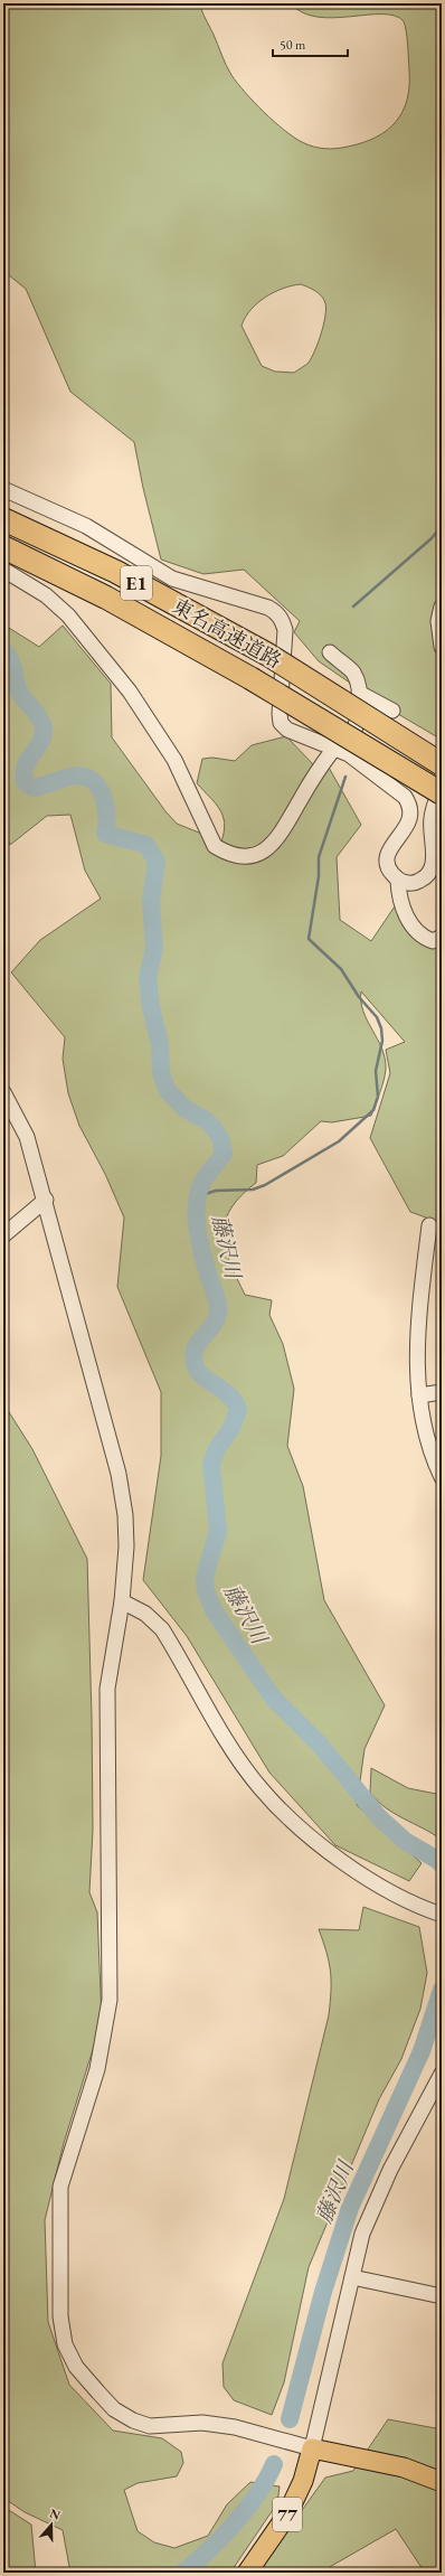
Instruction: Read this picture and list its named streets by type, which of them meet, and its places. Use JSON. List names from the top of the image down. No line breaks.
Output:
{"streets":{"highway":["E1","東名高速道路"],"main road":["77"]},"water":["藤沢川"],"scale_bar":"50 m","north":"top"}
